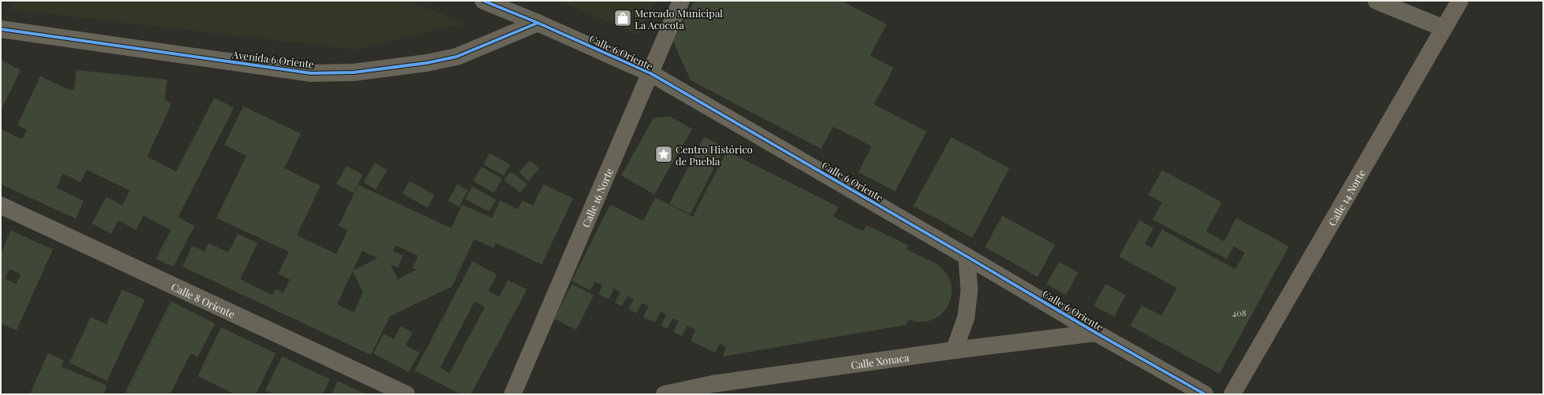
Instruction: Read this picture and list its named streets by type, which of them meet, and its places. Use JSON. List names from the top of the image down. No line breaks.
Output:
{"streets":{"main road":["Calle 14 Norte"],"street":["Calle 6 Oriente","Avenida 6 Oriente","Calle 16 Norte","Calle 8 Oriente","Calle Xonaca"]},"crossings":[["Calle 6 Oriente","Avenida 6 Oriente"],["Calle 6 Oriente","Calle 16 Norte"],["Calle 6 Oriente","Calle Xonaca"]],"places":{"shop":["Mercado Municipal La Acocota"],"place":["Centro Histórico de Puebla"]},"house_numbers":["408"]}
